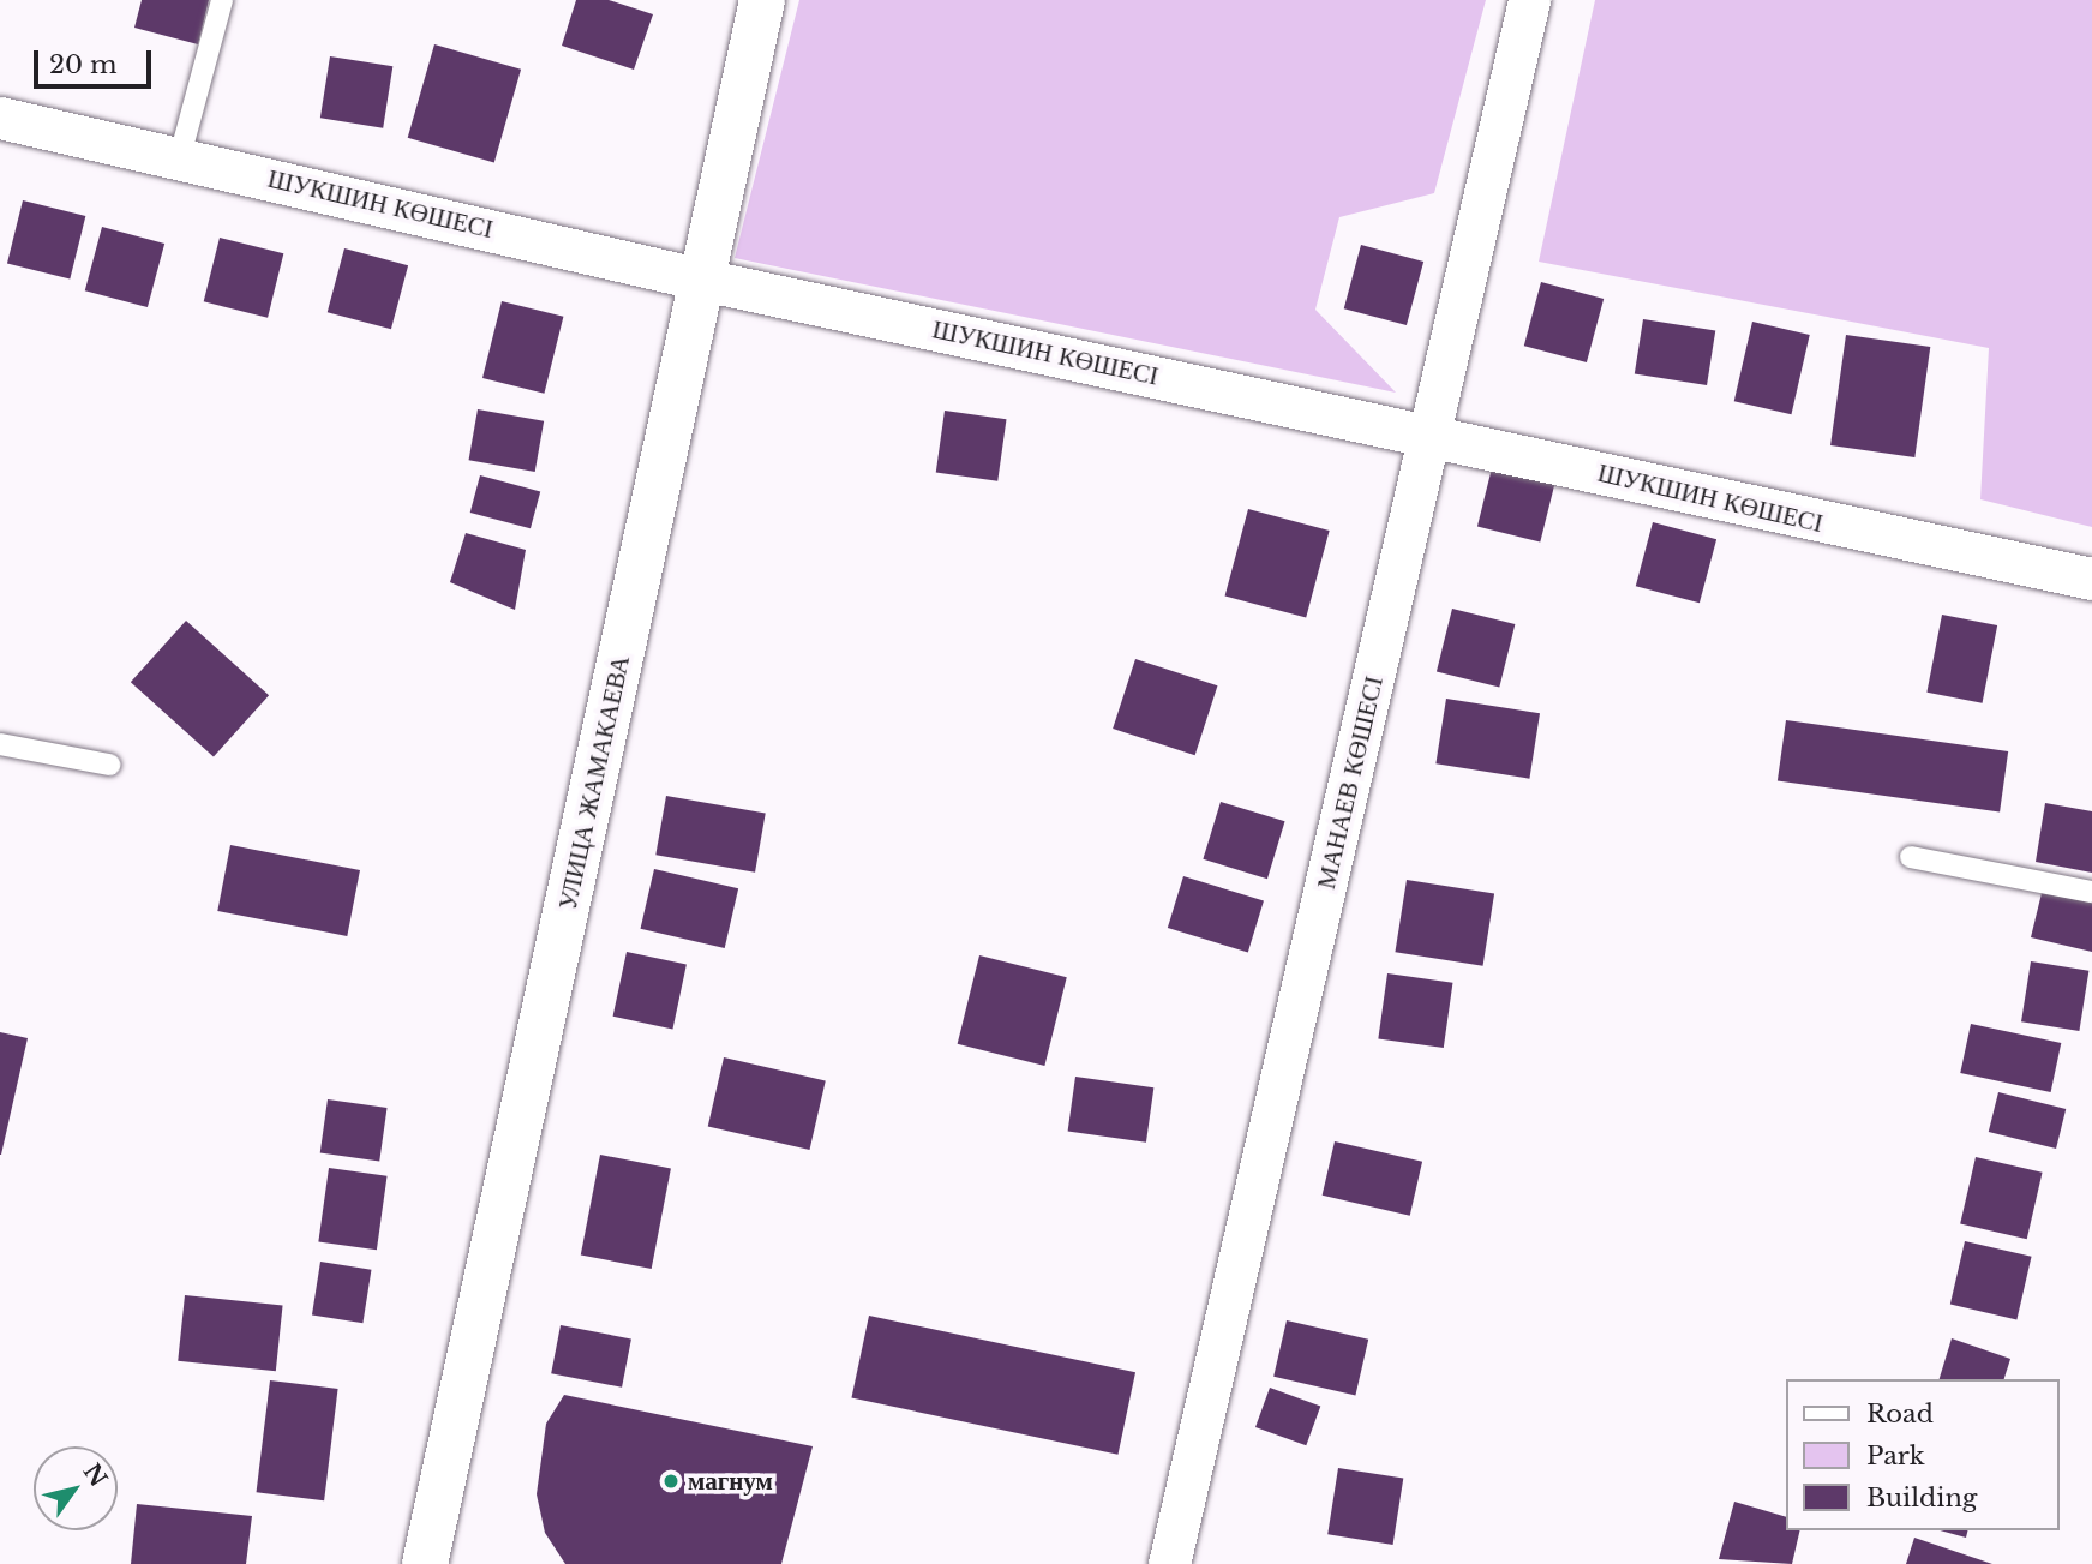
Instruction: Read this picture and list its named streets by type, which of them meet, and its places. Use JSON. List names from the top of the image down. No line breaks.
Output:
{"streets":{"street":["ШУКШИН КӨШЕСІ","УЛИЦА ЖАМАКАЕВА","МАНАЕВ КӨШЕСІ"]},"crossings":[["ШУКШИН КӨШЕСІ","УЛИЦА ЖАМАКАЕВА"],["ШУКШИН КӨШЕСІ","МАНАЕВ КӨШЕСІ"]],"places":["магнум"],"legend":["Road","Park","Building"],"scale_bar":"20 m","north":"top right"}
